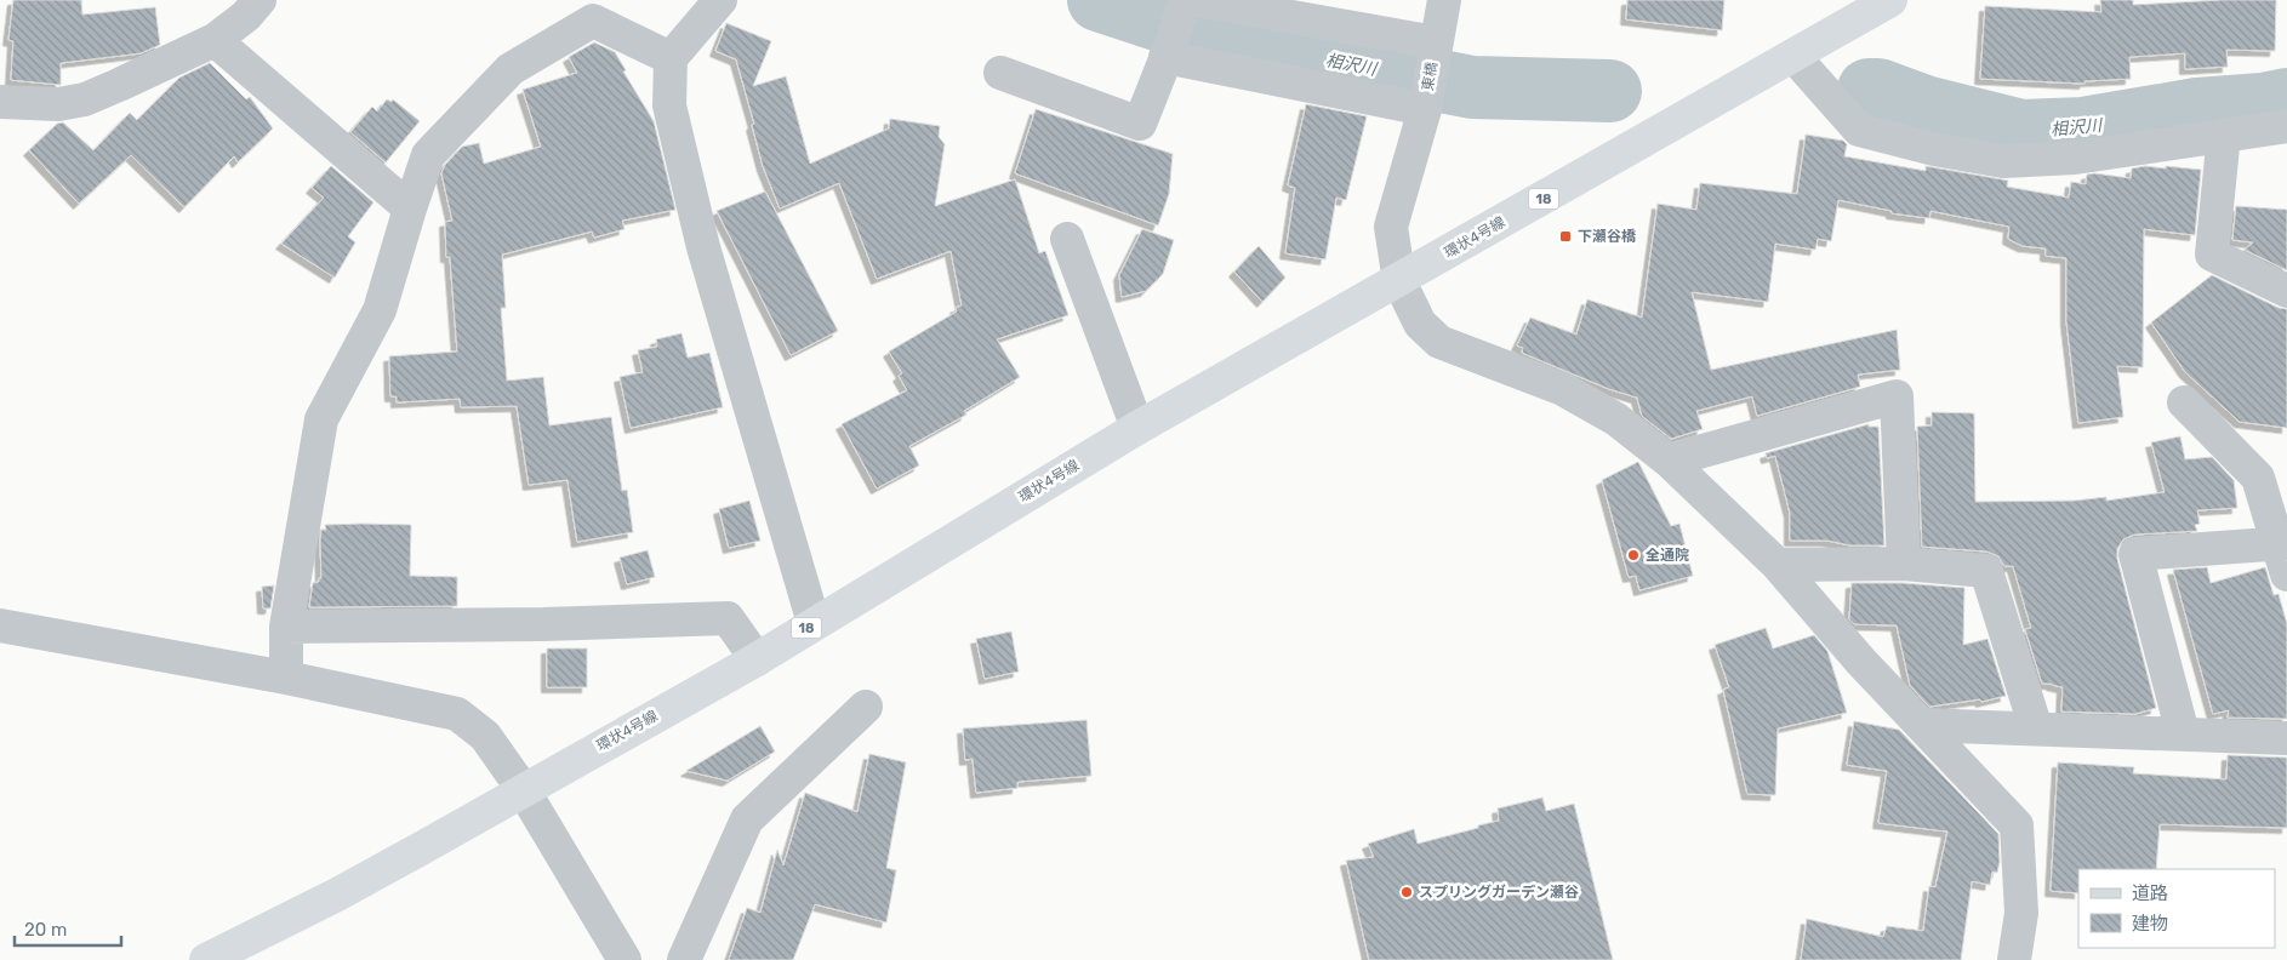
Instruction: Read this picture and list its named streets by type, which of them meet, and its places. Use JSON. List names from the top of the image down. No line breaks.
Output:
{"streets":{"main road":["18","環状4号線"],"street":["東橋"]},"crossings":[["東橋","環状4号線"]],"water":["相沢川"],"places":{"transit":["下瀬谷橋"],"other":["全通院","スプリングガーデン瀬谷"]},"legend":["道路","建物"],"scale_bar":"20 m"}
